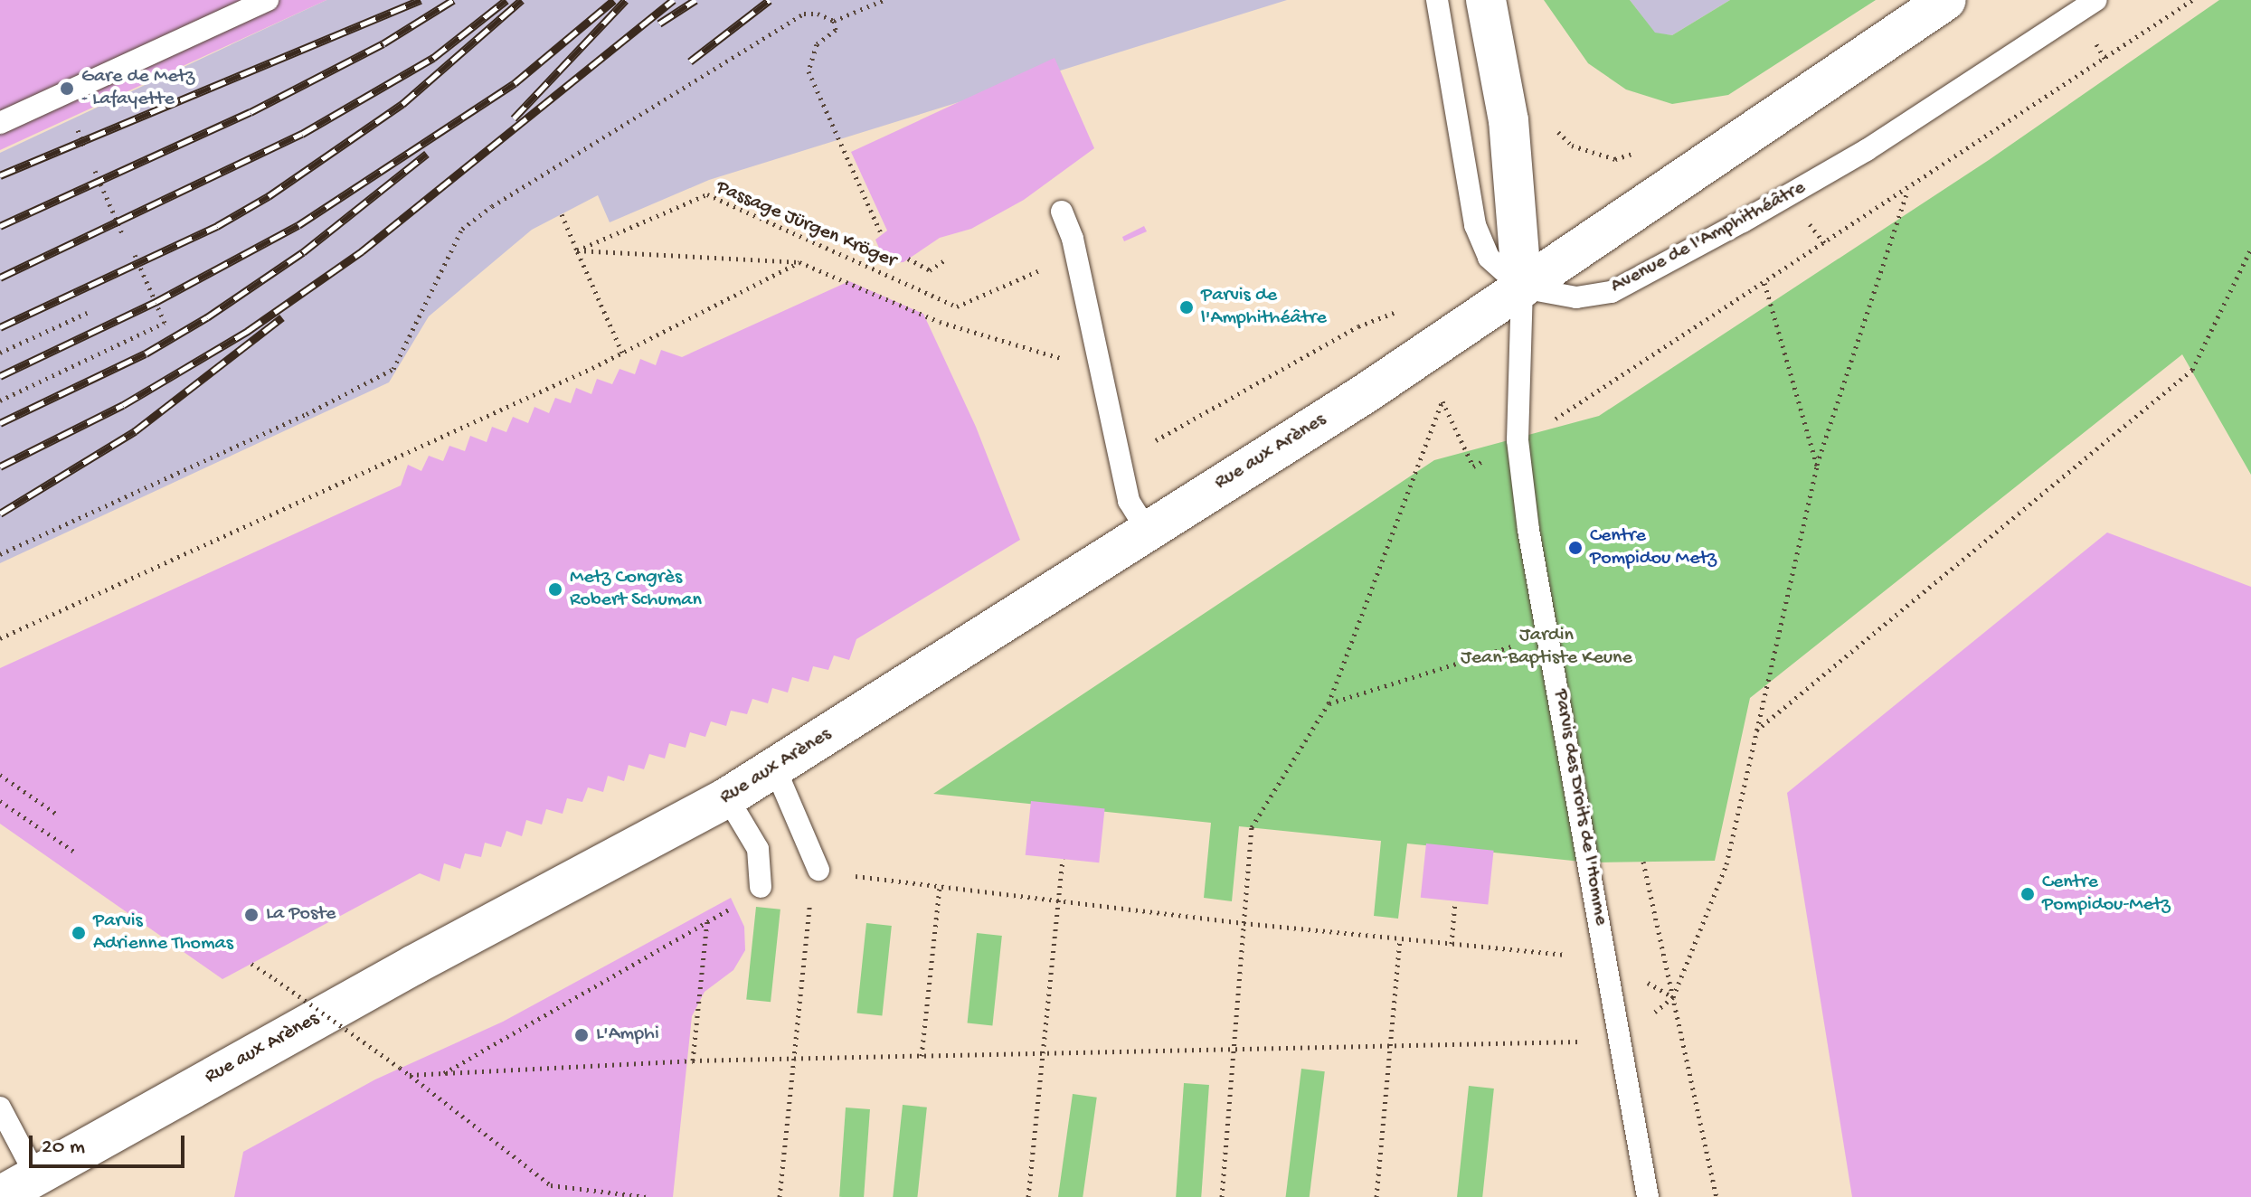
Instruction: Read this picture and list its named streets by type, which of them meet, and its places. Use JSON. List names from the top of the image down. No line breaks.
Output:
{"streets":{"main road":["Rue aux Arènes"],"lane":["Avenue de l'Amphithéâtre","Parvis des Droits de l'Homme"],"path":["Passage Jürgen Kröger"]},"crossings":[["Avenue de l'Amphithéâtre","Rue aux Arènes"],["Avenue de l'Amphithéâtre","Parvis des Droits de l'Homme"],["Rue aux Arènes","Parvis des Droits de l'Homme"]],"parks":["Jardin Jean-Baptiste Keune"],"places":["Gare de Metz - Lafayette","Parvis de l'Amphithéâtre","Centre Pompidou Metz","Metz Congrès Robert Schuman","Centre Pompidou-Metz","La Poste","Parvis Adrienne Thomas","L'Amphi"],"scale_bar":"20 m"}
